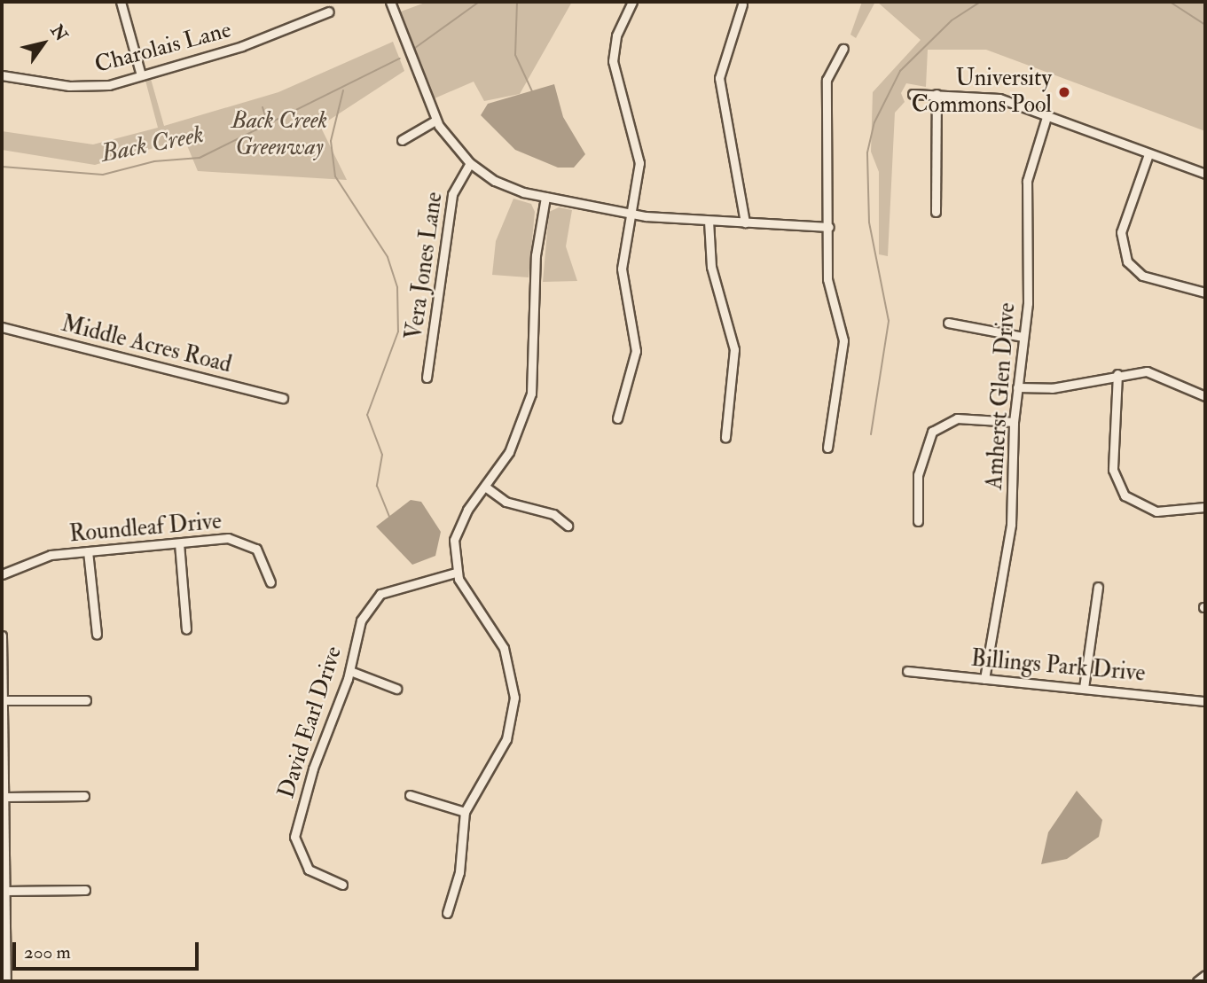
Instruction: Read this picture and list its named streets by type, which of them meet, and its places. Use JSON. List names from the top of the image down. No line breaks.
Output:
{"streets":{"street":["Charolais Lane","Vera Jones Lane","Middle Acres Road","Amherst Glen Drive","Roundleaf Drive","Billings Park Drive","David Earl Drive"]},"crossings":[["Amherst Glen Drive","Billings Park Drive"]],"water":["Back Creek"],"parks":["Back Creek Greenway"],"places":["University Commons Pool"],"scale_bar":"200 m","north":"top right"}
